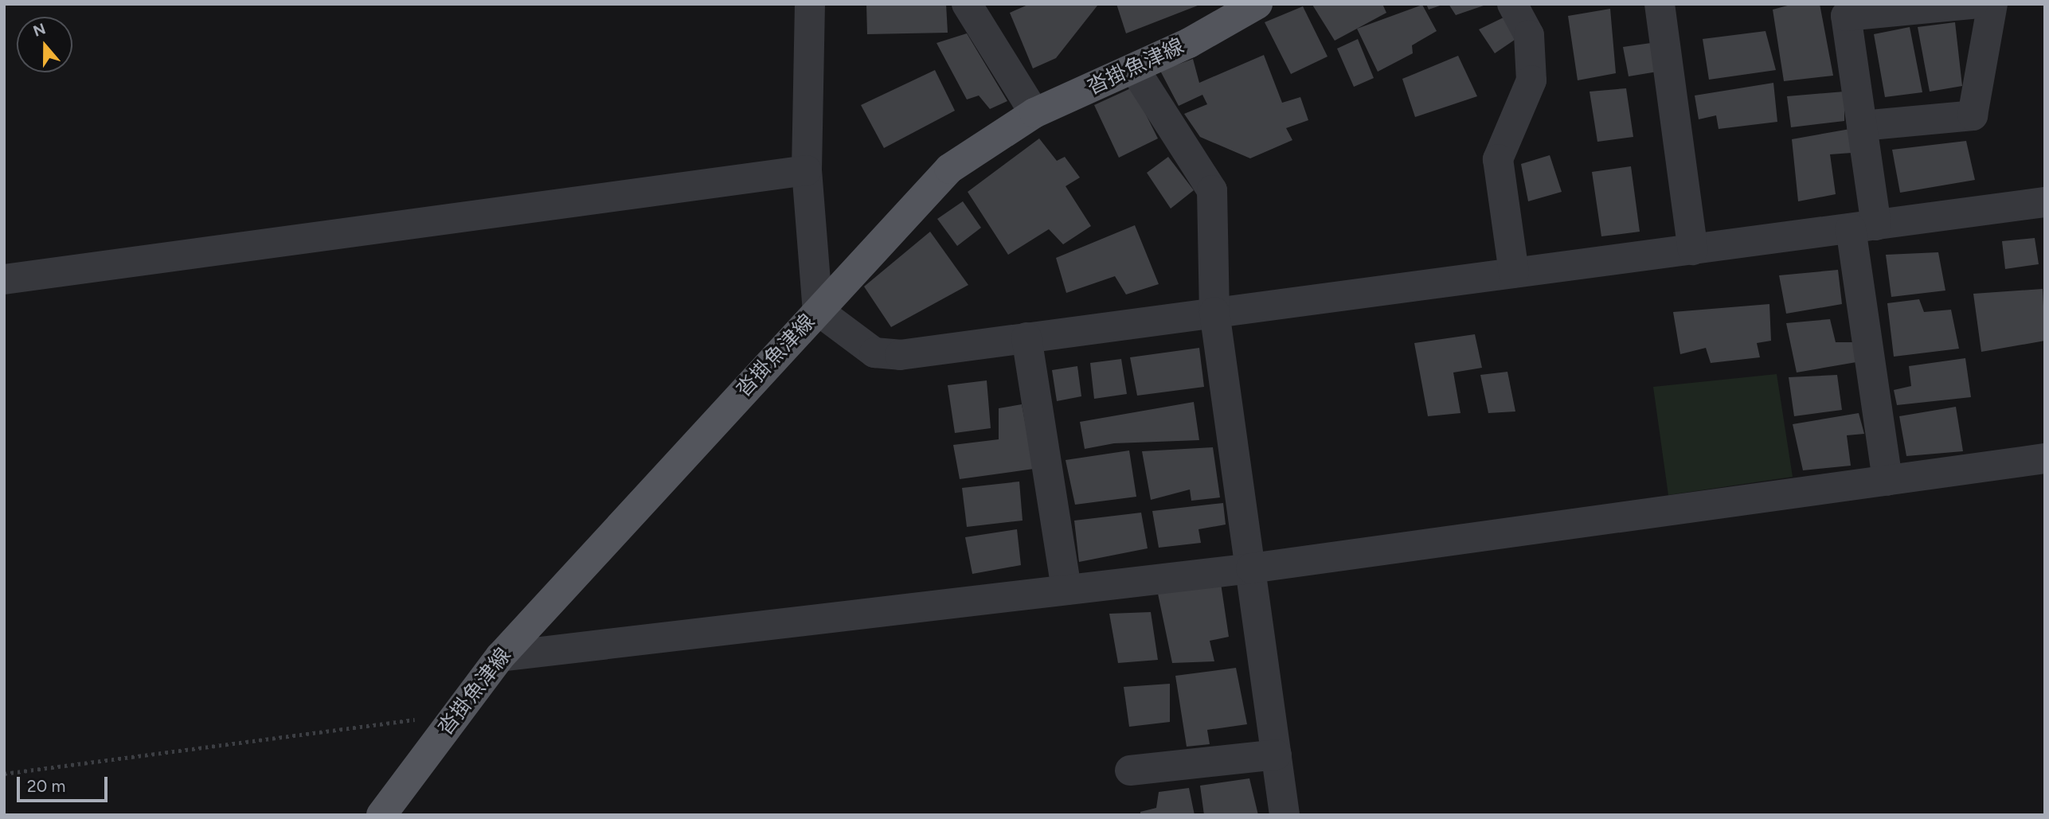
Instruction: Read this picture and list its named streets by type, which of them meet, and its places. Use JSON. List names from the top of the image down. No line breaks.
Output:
{"streets":{"main road":["沓掛魚津線"]},"scale_bar":"20 m","north":"top"}
